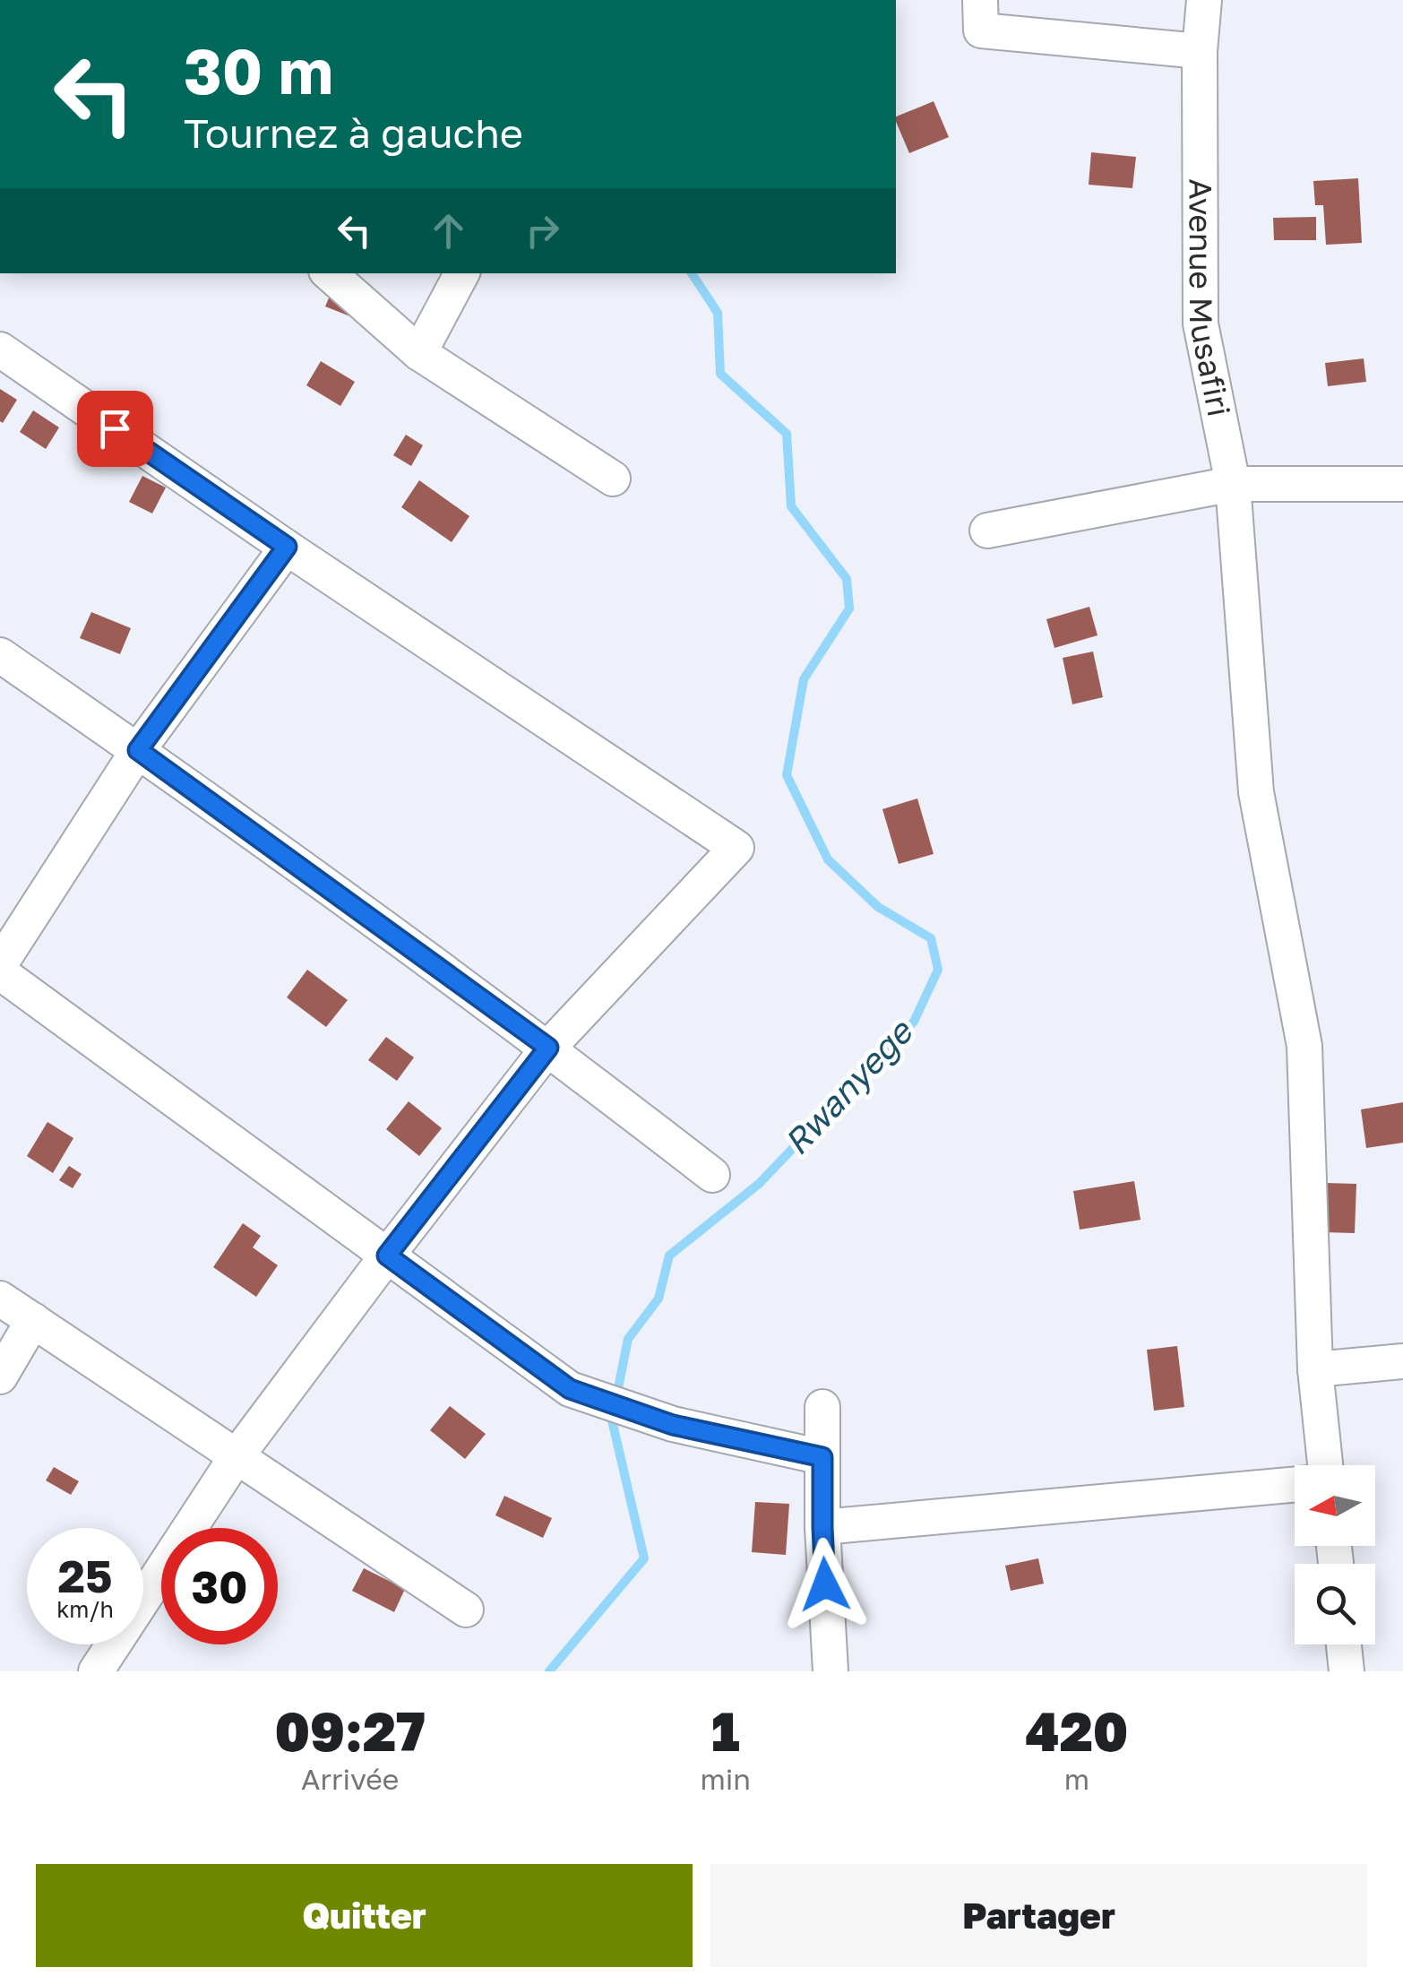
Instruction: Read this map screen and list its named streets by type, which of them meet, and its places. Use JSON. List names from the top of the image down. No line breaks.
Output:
{"streets":{"street":["Avenue Musafiri"]},"water":["Rwanyege"],"north":"left","page":{"turn":["30 m","Tournez à gauche"],"speed":"25 km/h","limit":"30","eta":["09:27","Arrivée","1","min","420","m"],"buttons":["Quitter","Partager"]}}
